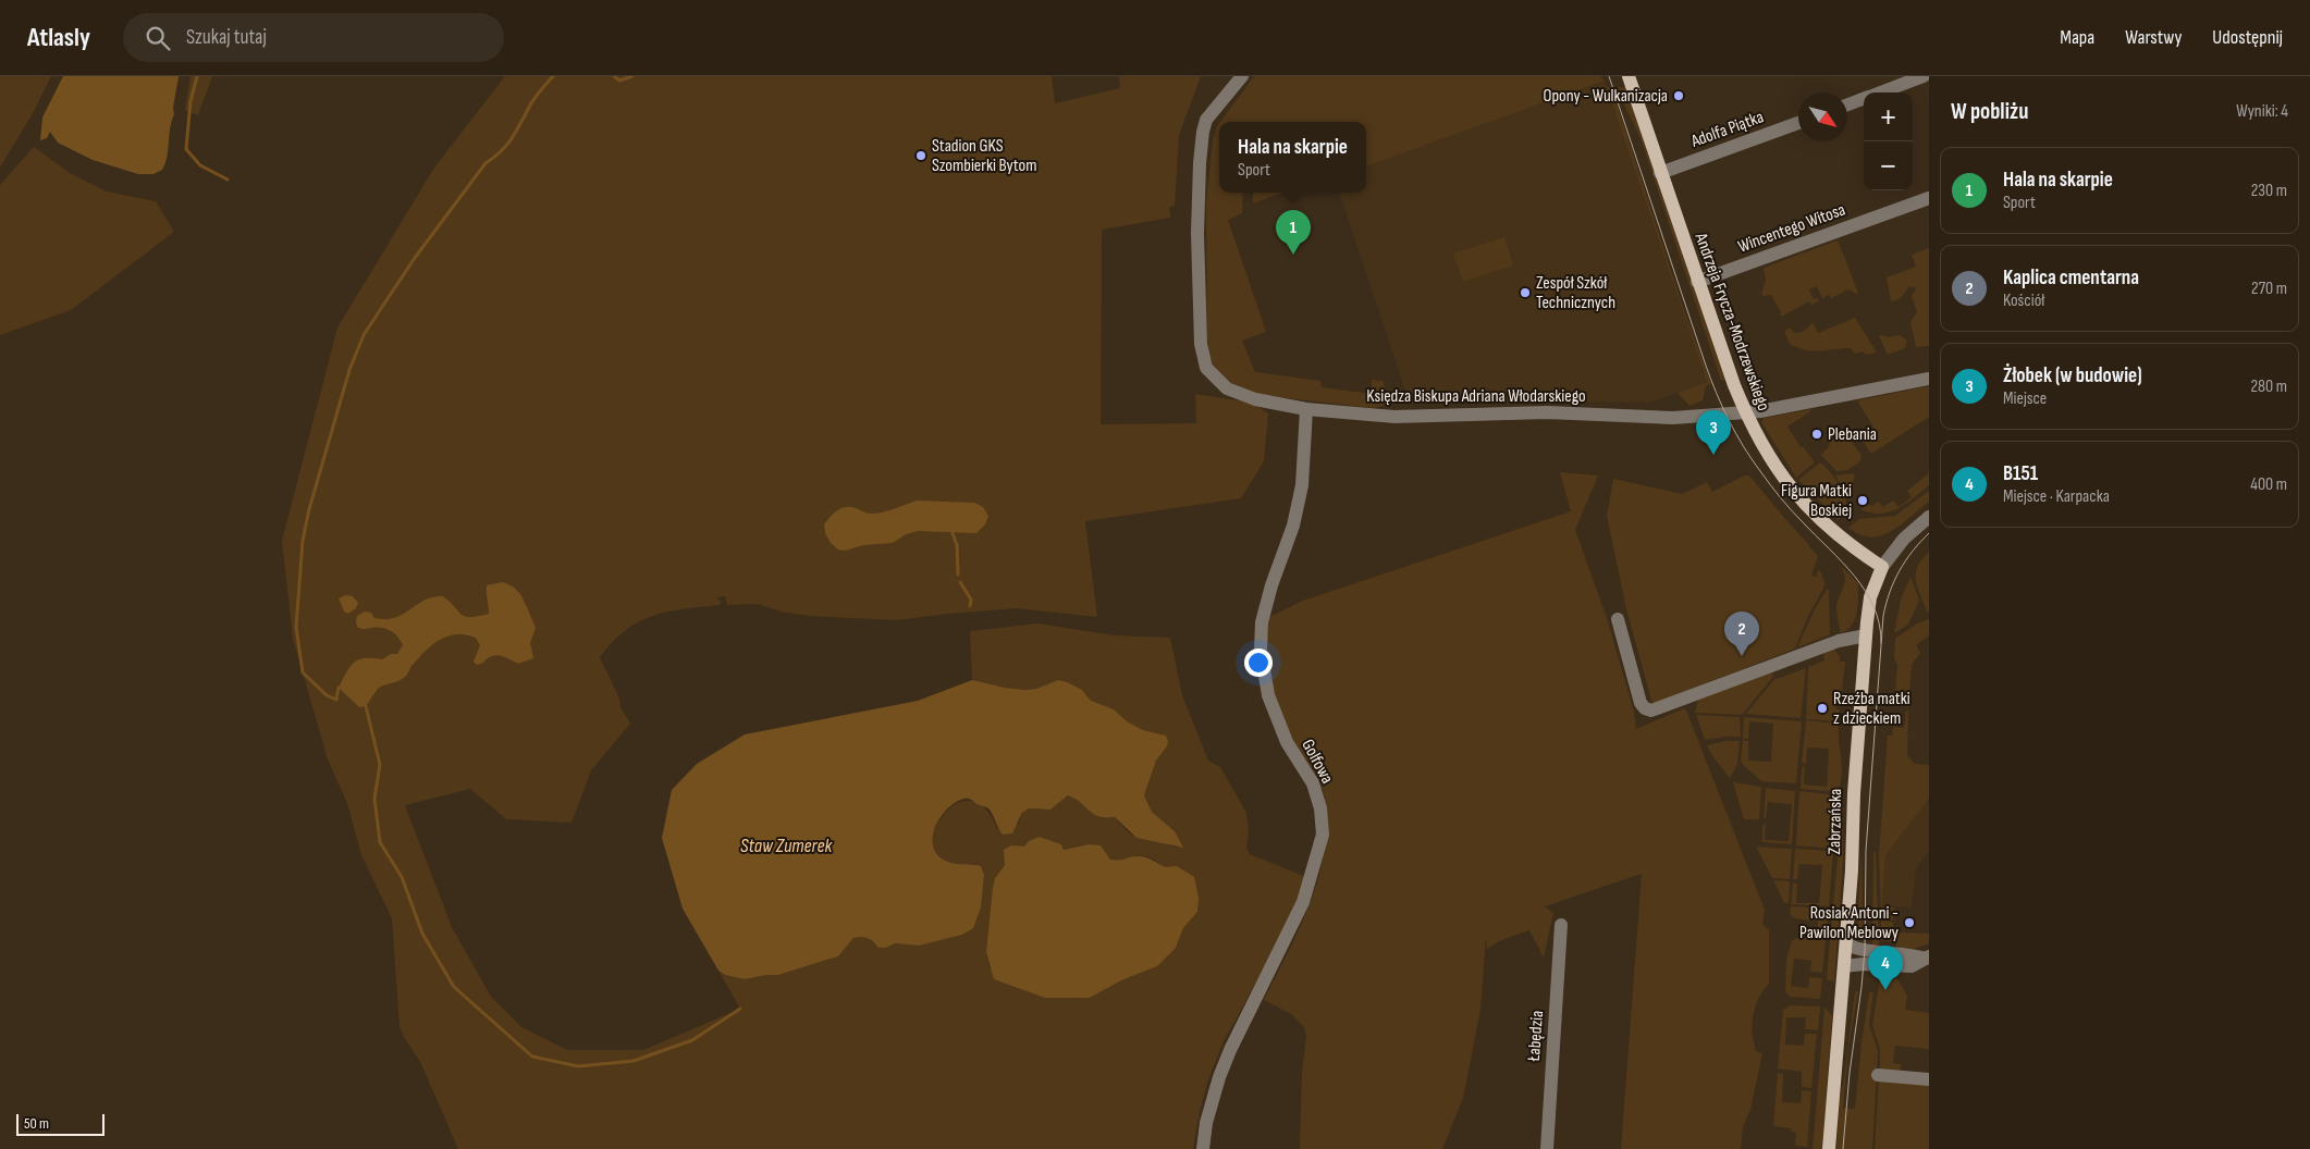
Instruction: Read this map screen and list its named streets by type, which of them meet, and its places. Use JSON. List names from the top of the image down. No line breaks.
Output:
{"streets":{"main road":["Andrzeja Frycza-Modrzewskiego","Zabrzańska"],"street":["Adolfa Piątka","Wincentego Witosa","Księdza Biskupa Adriana Włodarskiego","Golfowa","Łabędzia"]},"crossings":[["Adolfa Piątka","Andrzeja Frycza-Modrzewskiego"],["Wincentego Witosa","Andrzeja Frycza-Modrzewskiego"],["Andrzeja Frycza-Modrzewskiego","Księdza Biskupa Adriana Włodarskiego"],["Andrzeja Frycza-Modrzewskiego","Zabrzańska"],["Księdza Biskupa Adriana Włodarskiego","Golfowa"]],"water":["Staw Zumerek"],"places":["Opony - Wulkanizacja","Stadion GKS Szombierki Bytom","Zespół Szkół Technicznych","Plebania","Figura Matki Boskiej","Rzeźba matki z dzieckiem","Rosiak Antoni - Pawilon Meblowy"],"scale_bar":"50 m","north":"bottom right","page":{"header":"Atlasly","search":"Szukaj tutaj","nav":["Mapa","Warstwy","Udostępnij"],"heading":["W pobliżu","Wyniki: 4"],"map_buttons":["+","−"],"popup":["Hala na skarpie","Sport"],"list":[{"mark":"1","name":"Hala na skarpie","note":"Sport","value":"230 m"},{"mark":"2","name":"Kaplica cmentarna","note":"Kościół","value":"270 m"},{"mark":"3","name":"Żłobek (w budowie)","note":"Miejsce","value":"280 m"},{"mark":"4","name":"B151","note":"Miejsce · Karpacka","value":"400 m"}],"pins":["1","3","2","4"],"scale":"50 m"}}
